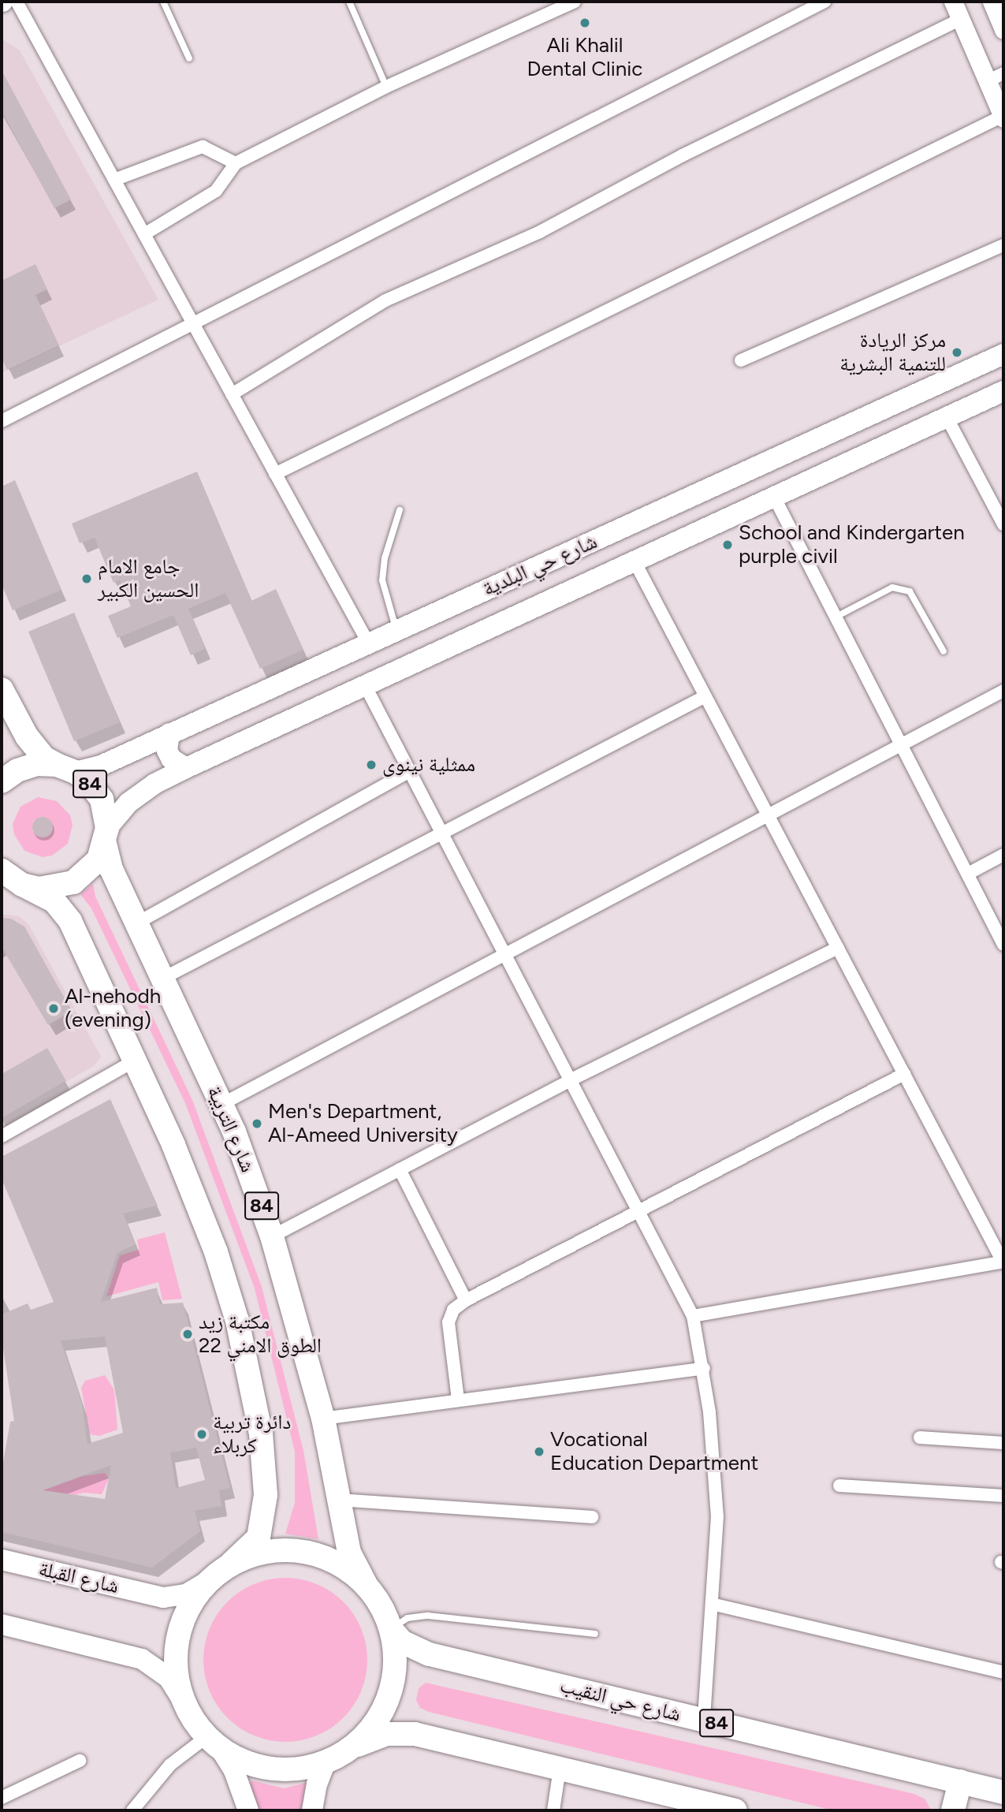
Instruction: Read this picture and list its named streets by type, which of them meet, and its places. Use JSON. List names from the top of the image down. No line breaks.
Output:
{"streets":{"highway":["84","شارع التربية","شارع حي النقيب"],"main road":["شارع حي البلدية","شارع القبلة"]},"crossings":[["شارع حي البلدية","84"],["شارع حي البلدية","شارع التربية"],["84","شارع التربية"],["84","شارع القبلة"],["84","شارع حي النقيب"]],"places":["Ali Khalil Dental Clinic","مركز الريادة للتنمية البشرية","School and Kindergarten purple civil","جامع الامام الحسين الكبير","ممثلية نينوى","Al-nehodh (evening)","Men's Department, Al-Ameed University","مكتبة زيد الطوق الامني 22","دائرة تربية كربلاء","Vocational Education Department"]}
